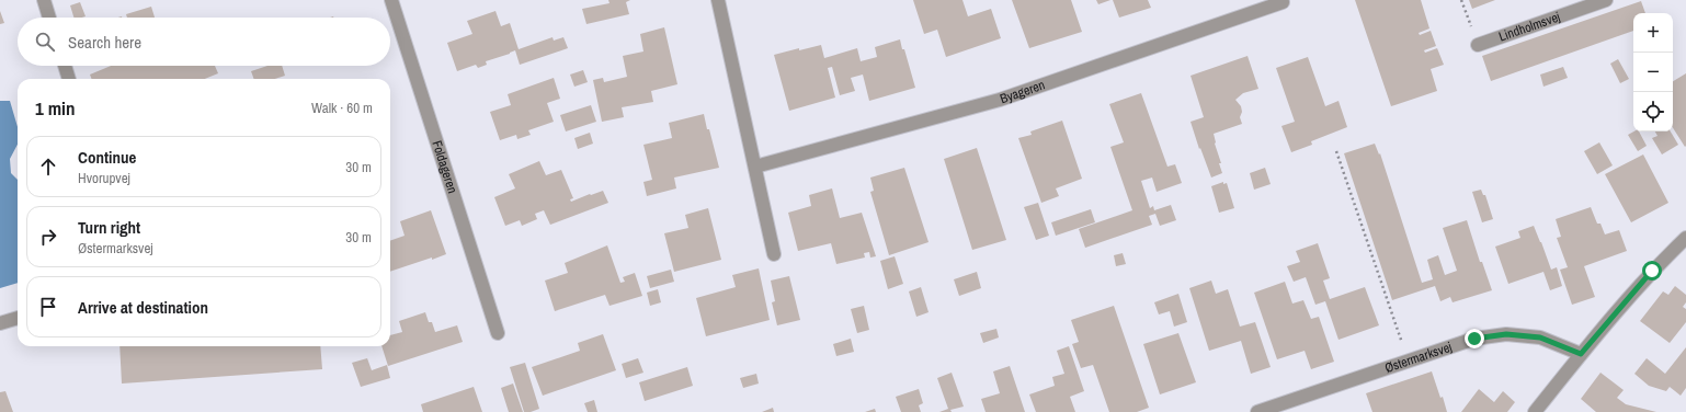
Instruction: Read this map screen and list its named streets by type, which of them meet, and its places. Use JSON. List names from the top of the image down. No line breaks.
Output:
{"streets":{"street":["Lindholmsvej","Byageren","Foldageren","Østermarksvej"]},"page":{"map_buttons":["+","−"],"search":"Search here","heading":["1 min","Walk · 60 m"],"list":[["Continue","Hvorupvej","30 m"],["Turn right","Østermarksvej","30 m"],"Arrive at destination"]}}
